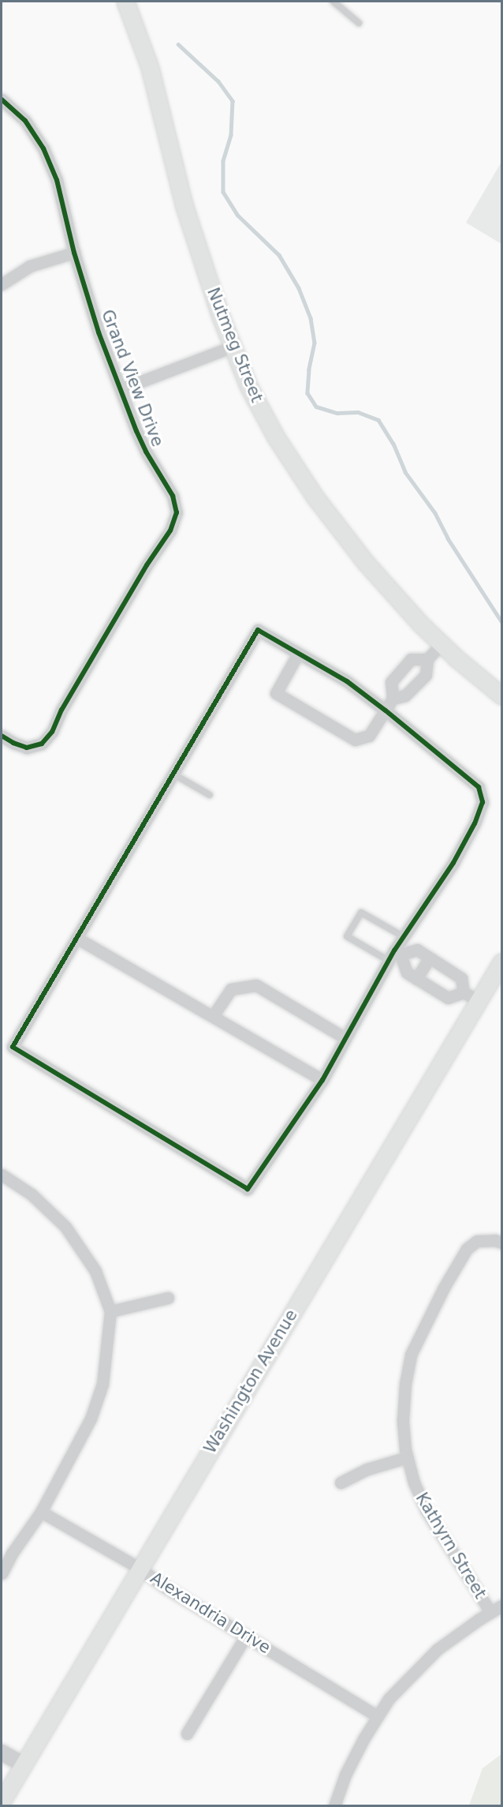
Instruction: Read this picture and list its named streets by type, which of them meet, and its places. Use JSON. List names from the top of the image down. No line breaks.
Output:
{"streets":{"main road":["Nutmeg Street","Washington Avenue"],"street":["Grand View Drive","Kathyrn Street","Alexandria Drive"]},"crossings":[["Washington Avenue","Alexandria Drive"]]}
